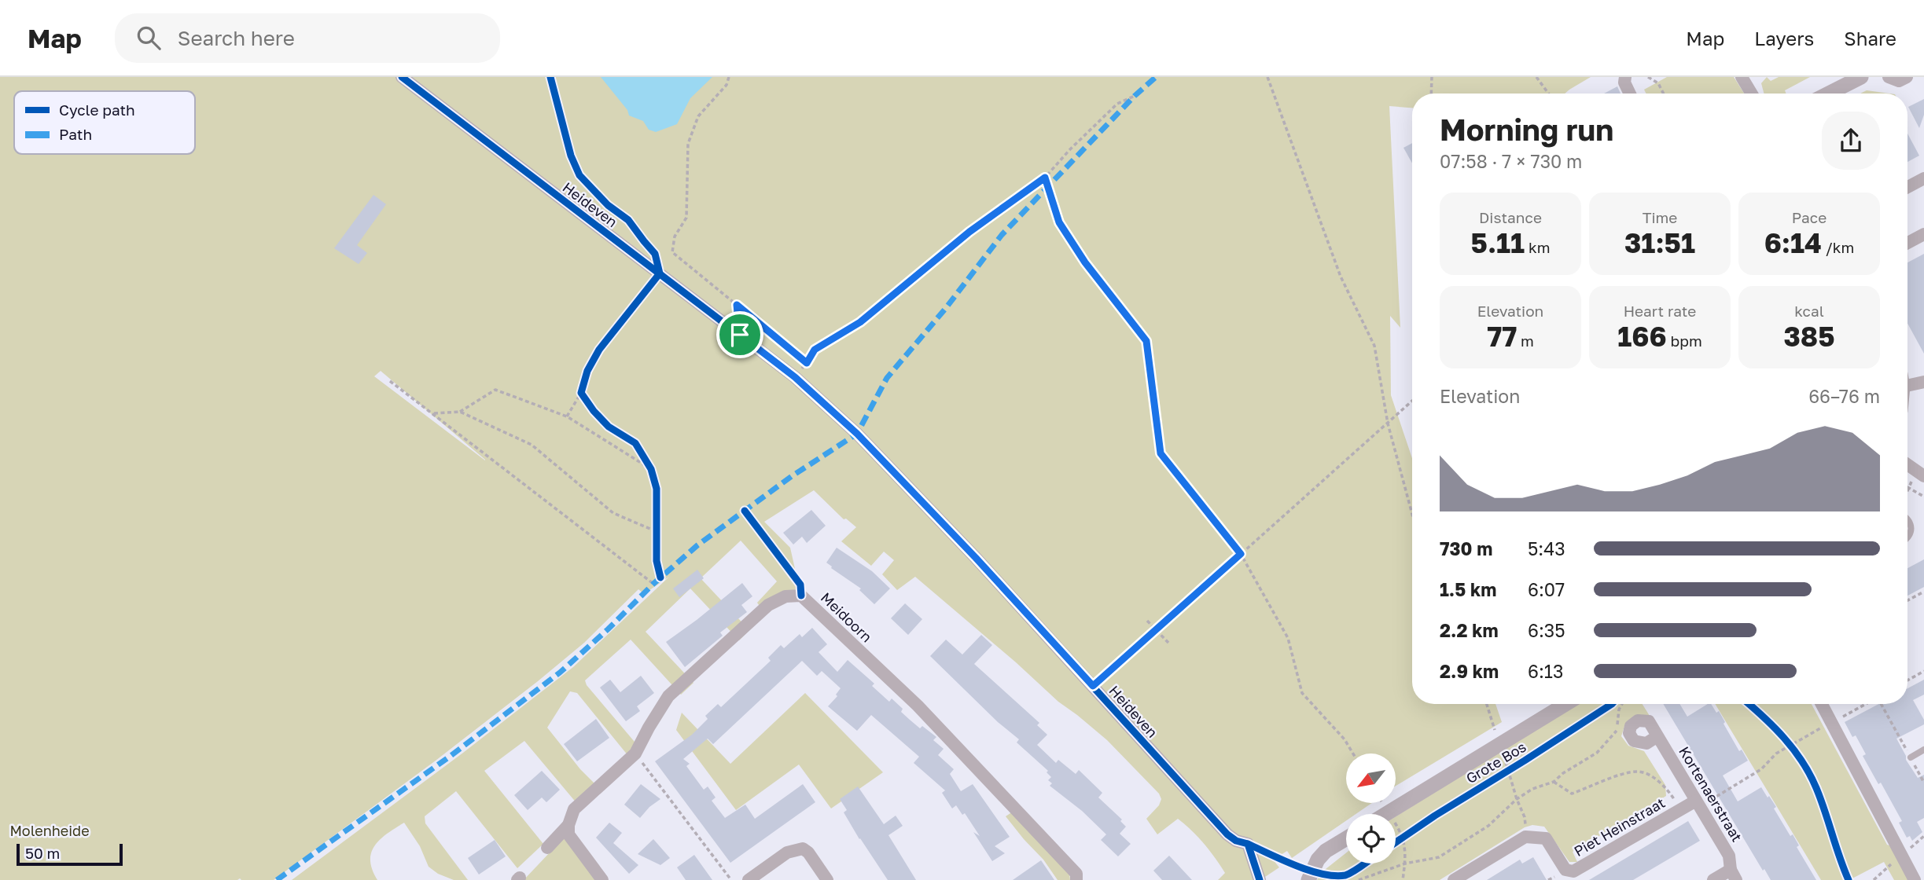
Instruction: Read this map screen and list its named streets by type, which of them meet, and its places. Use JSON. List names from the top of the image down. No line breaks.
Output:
{"streets":{"street":["Heideven","Meidoorn","Grote Bos","Kortenaerstraat","Piet Heinstraat"]},"crossings":[["Kortenaerstraat","Piet Heinstraat"]],"parks":["Molenheide"],"legend":["Cycle path","Path"],"scale_bar":"50 m","north":"bottom left","page":{"header":"Map","search":"Search here","nav":["Map","Layers","Share"],"heading":["Morning run","07:58 · 7 × 730 m"],"stats":[["Distance","5.11 km"],["Time","31:51"],["Pace","6:14 /km"],["Elevation","77 m"],["Heart rate","166 bpm"],["kcal","385"]],"chart":["Elevation","66–76 m"],"list":[{"name":"730 m","note":"5:43"},{"name":"1.5 km","note":"6:07"},{"name":"2.2 km","note":"6:35"},{"name":"2.9 km","note":"6:13"}],"scale":"50 m"}}
